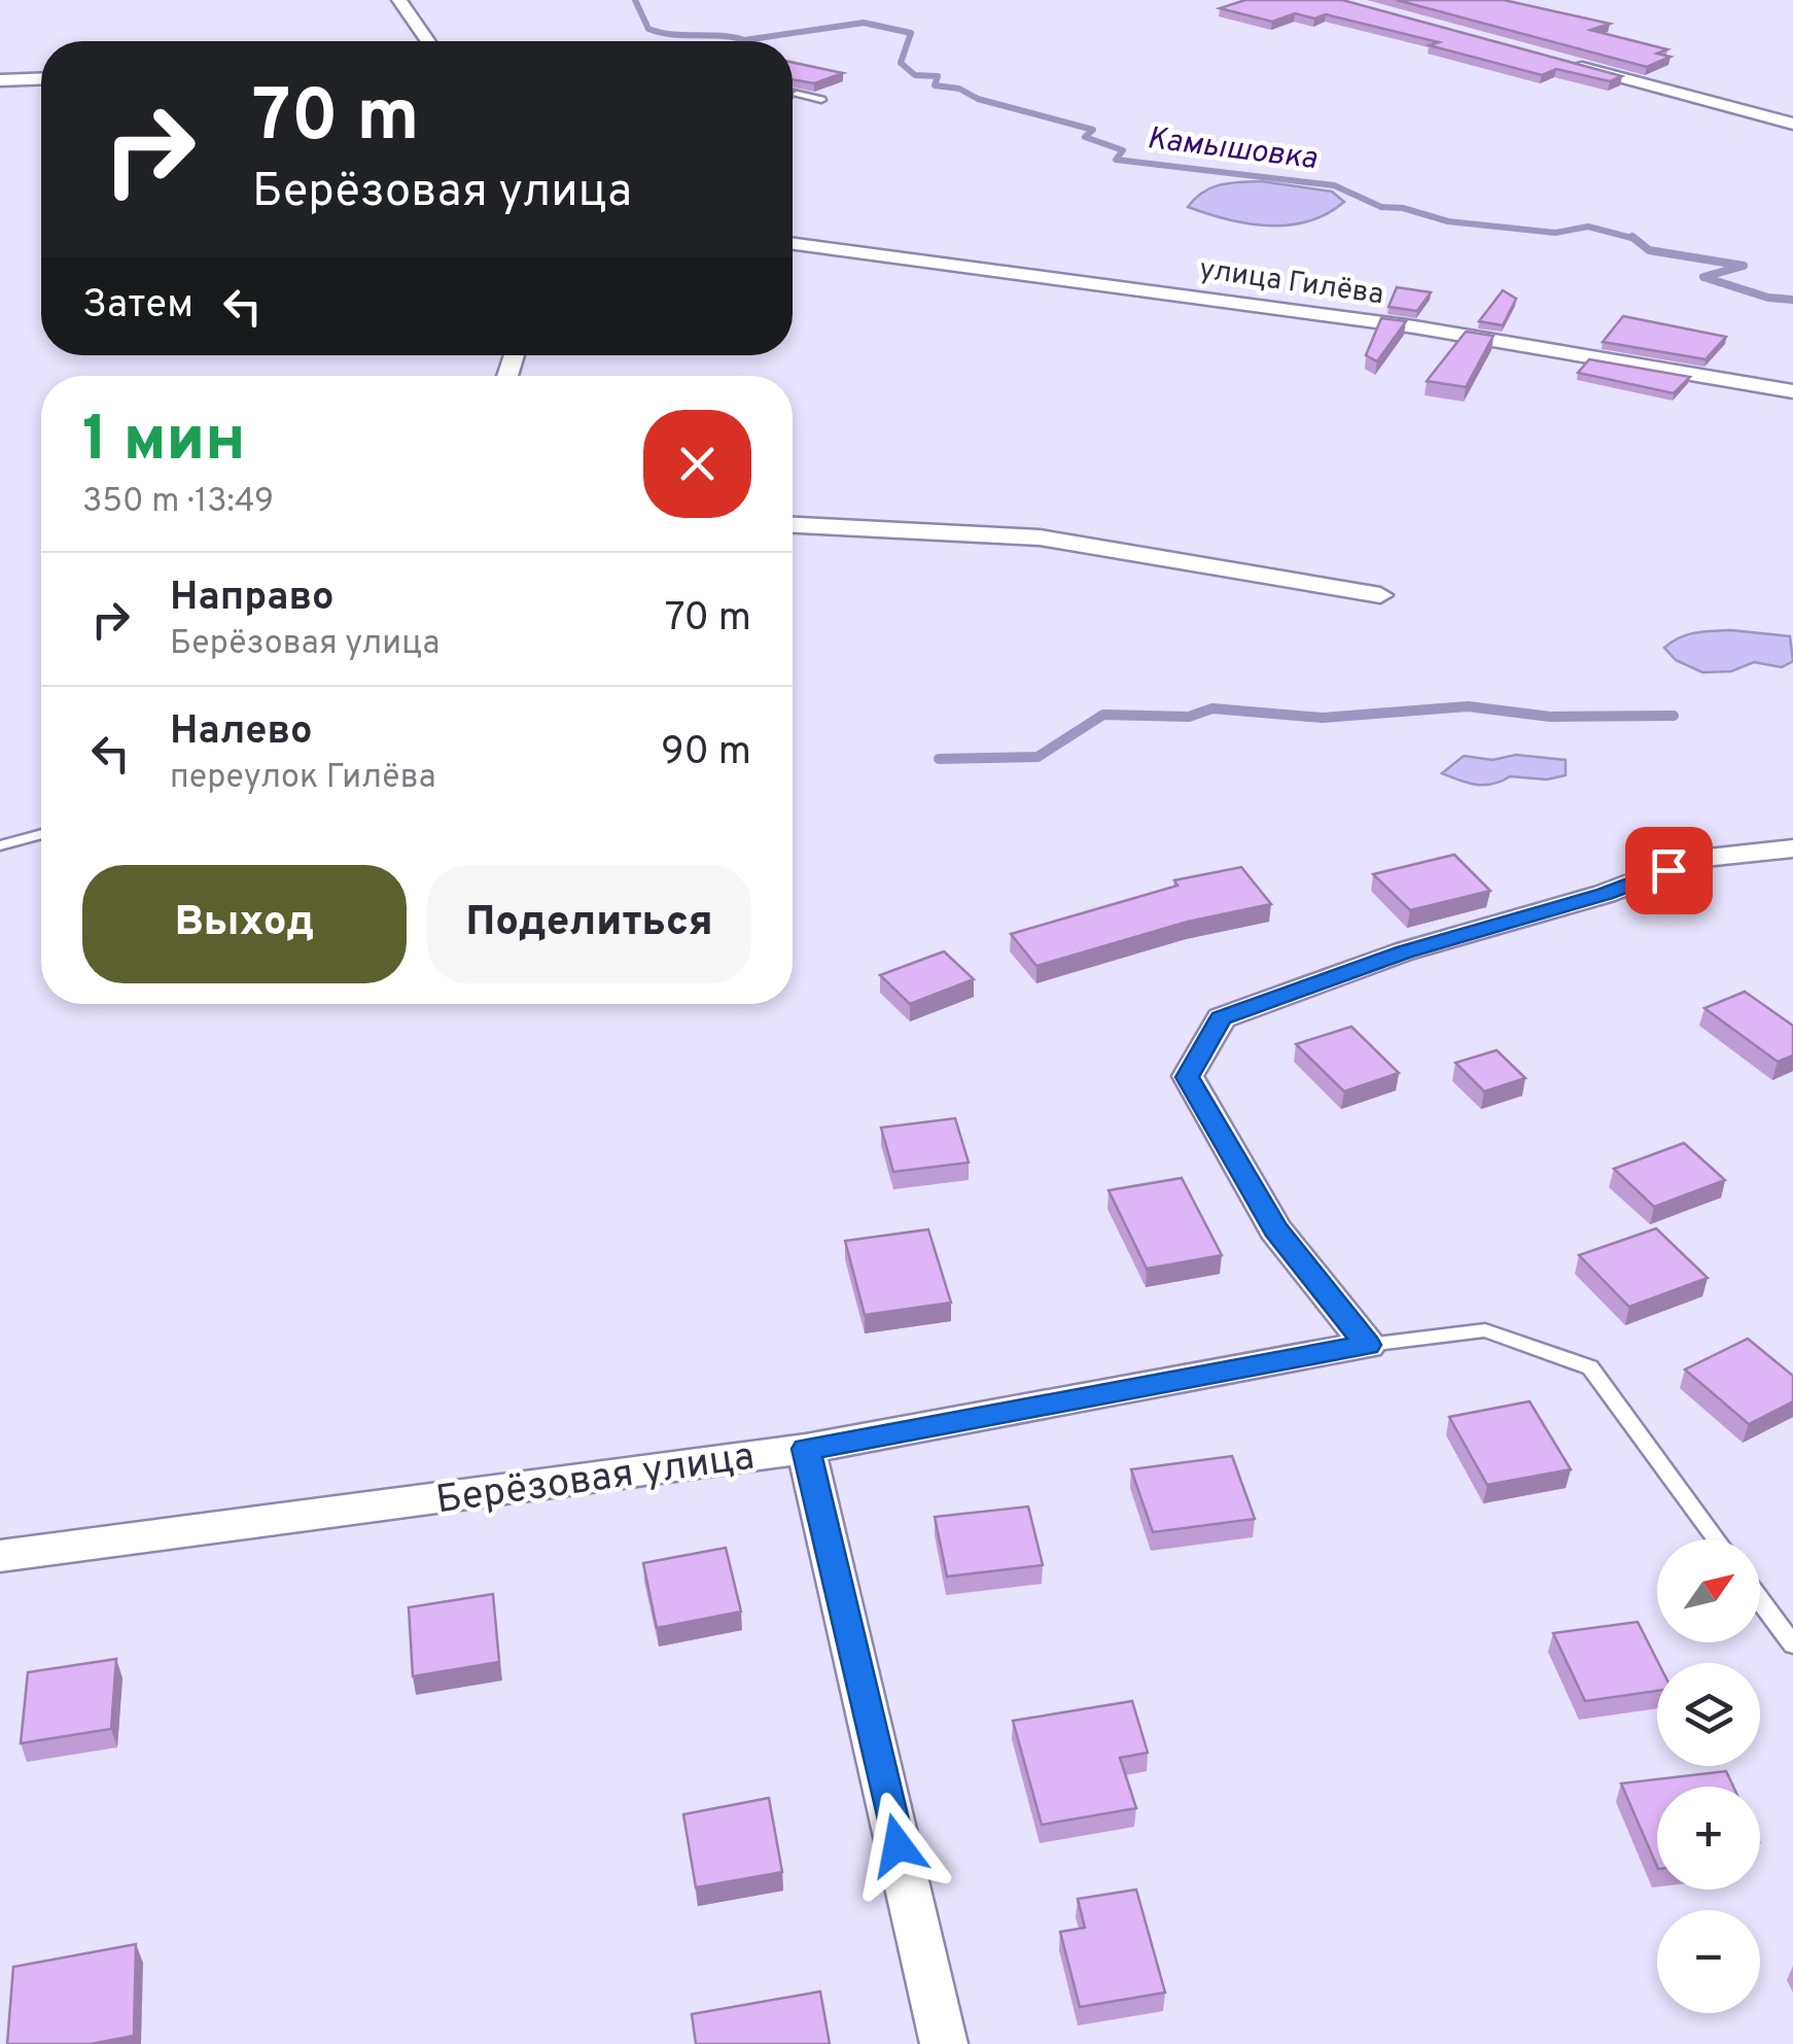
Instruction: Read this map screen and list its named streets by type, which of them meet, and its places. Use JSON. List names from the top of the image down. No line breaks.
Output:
{"streets":{"street":["улица Гилёва","Берёзовая улица"]},"water":["Камышовка"],"north":"top right","page":{"turn":["70 m","Берёзовая улица"],"then":"Затем","heading":["1 мин","350 m · 13:49"],"list":[{"name":"Направо","note":"Берёзовая улица","value":"70 m"},{"name":"Налево","note":"переулок Гилёва","value":"90 m"}],"buttons":["Выход","Поделиться"],"map_buttons":["+","−"]}}
